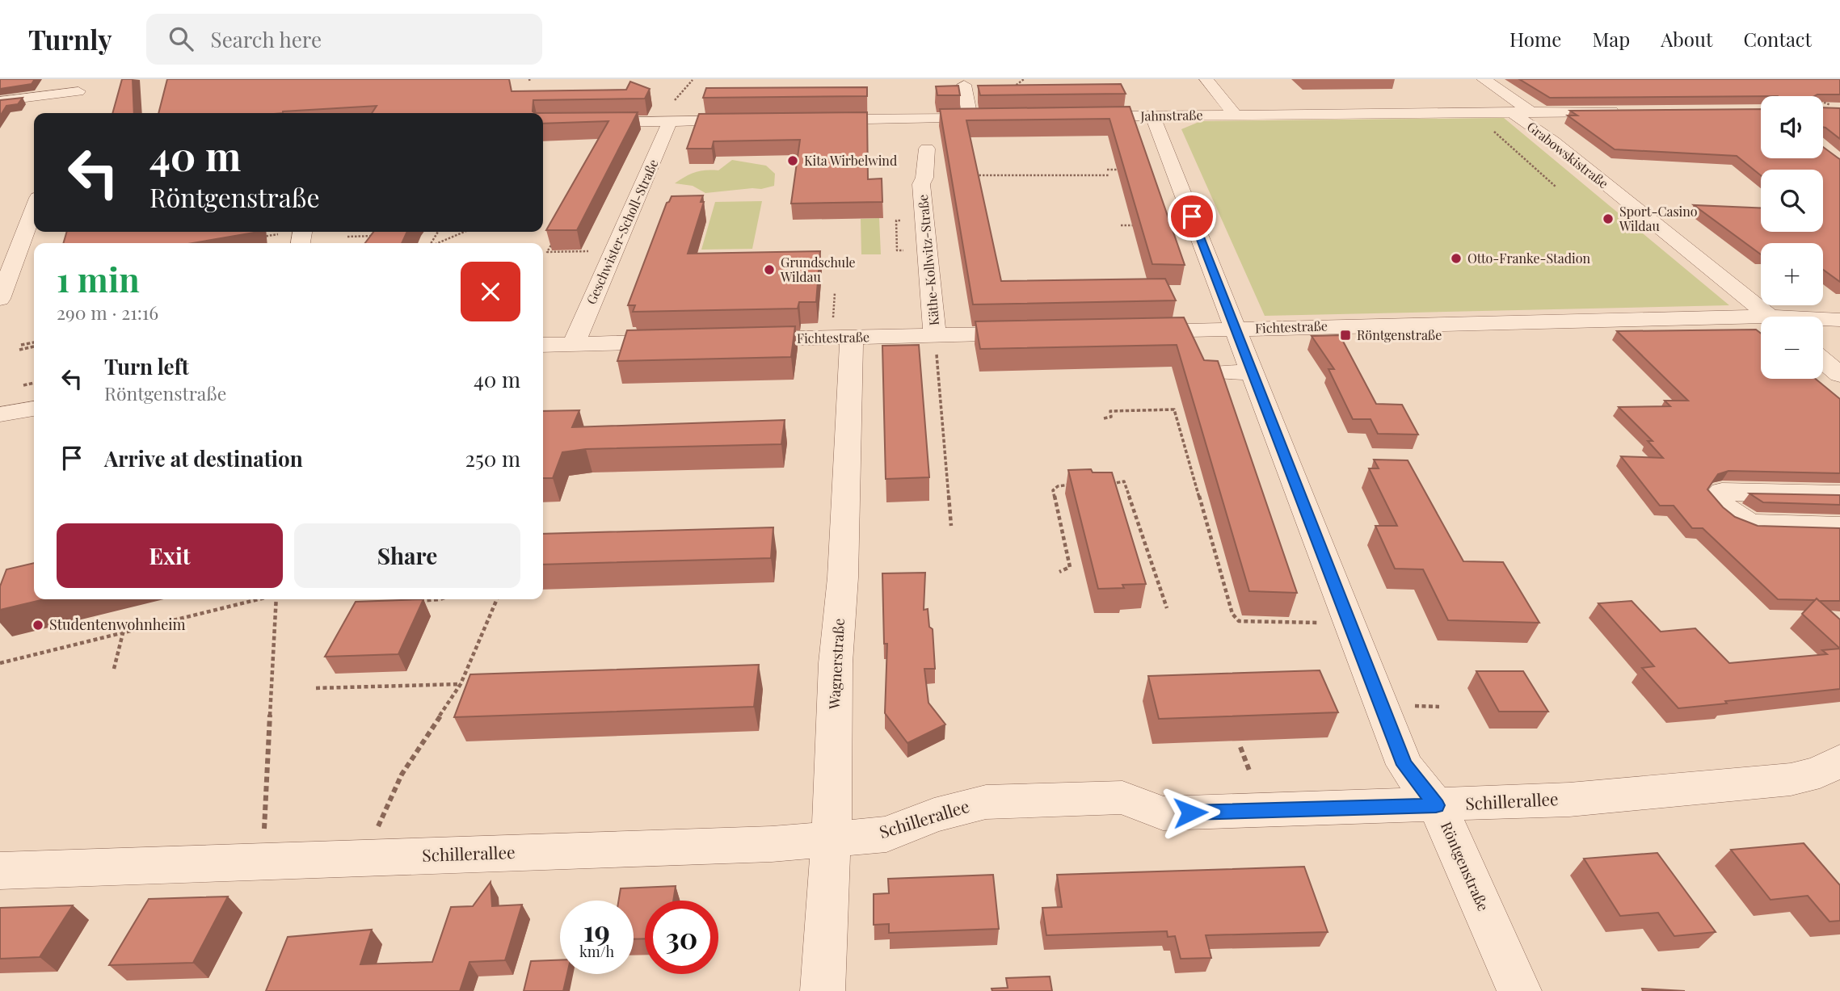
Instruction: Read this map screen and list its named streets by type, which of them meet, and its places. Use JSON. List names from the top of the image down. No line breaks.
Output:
{"streets":{"street":["Jahnstraße","Grabowskistraße","Geschwister-Scholl-Straße","Käthe-Kollwitz-Straße","Fichtestraße","Wagnerstraße","Schillerallee","Röntgenstraße"]},"crossings":[["Jahnstraße","Grabowskistraße"],["Jahnstraße","Röntgenstraße"],["Käthe-Kollwitz-Straße","Fichtestraße"],["Fichtestraße","Wagnerstraße"],["Fichtestraße","Röntgenstraße"],["Wagnerstraße","Schillerallee"],["Schillerallee","Röntgenstraße"]],"places":{"other":["Kita Wirbelwind","Sport-Casino Wildau","Otto-Franke-Stadion","Grundschule Wildau","Studentenwohnheim"],"transit":["Röntgenstraße"]},"page":{"header":"Turnly","search":"Search here","nav":["Home","Map","About","Contact"],"map_buttons":["+","−"],"turn":["40 m","Röntgenstraße"],"heading":["1 min","290 m · 21:16"],"list":[{"name":"Turn left","note":"Röntgenstraße","value":"40 m"},{"name":"Arrive at destination","value":"250 m"}],"buttons":["Exit","Share"],"speed":"19 km/h","limit":"30"}}
